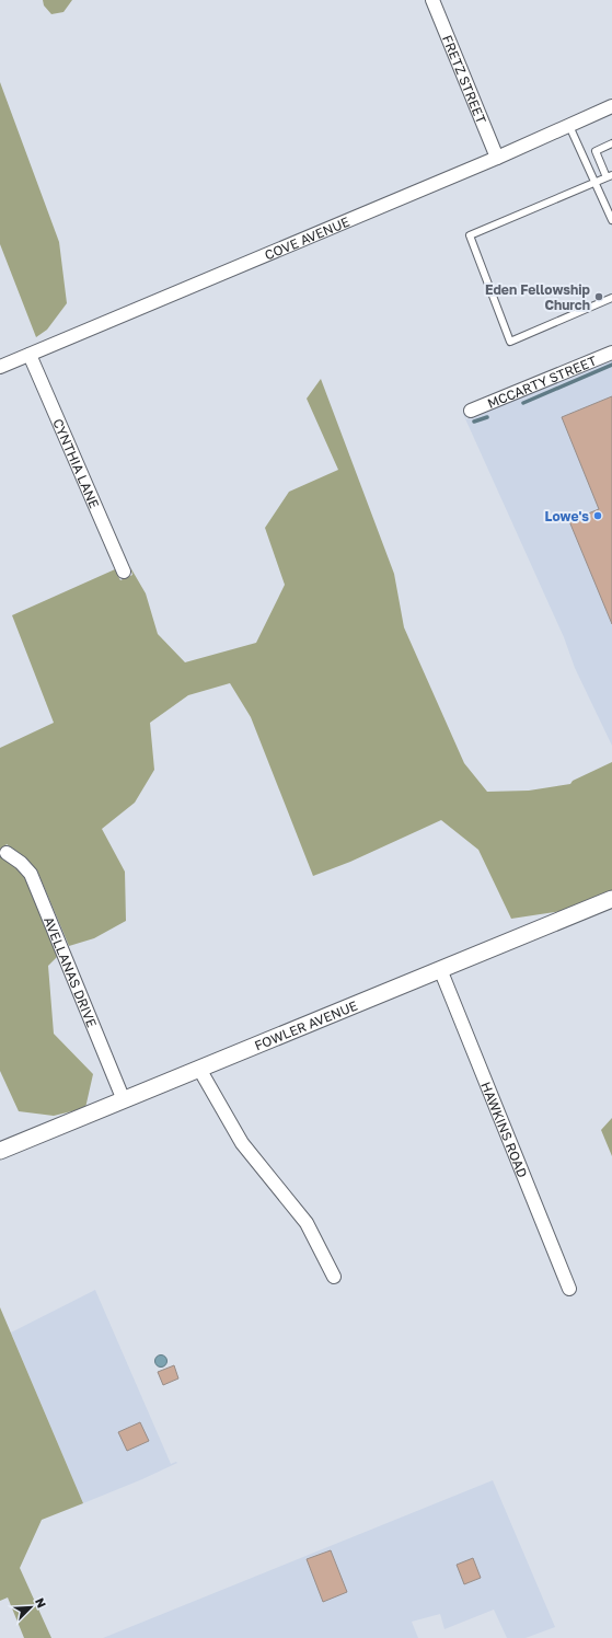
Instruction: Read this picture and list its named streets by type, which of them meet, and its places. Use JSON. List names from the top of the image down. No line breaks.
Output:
{"streets":{"street":["FRETZ STREET","COVE AVENUE","MCCARTY STREET","CYNTHIA LANE","AVELLANAS DRIVE","FOWLER AVENUE","HAWKINS ROAD"]},"crossings":[["FRETZ STREET","COVE AVENUE"],["COVE AVENUE","CYNTHIA LANE"],["AVELLANAS DRIVE","FOWLER AVENUE"],["FOWLER AVENUE","HAWKINS ROAD"]],"places":["Eden Fellowship Church","Lowe's"],"north":"top right"}
